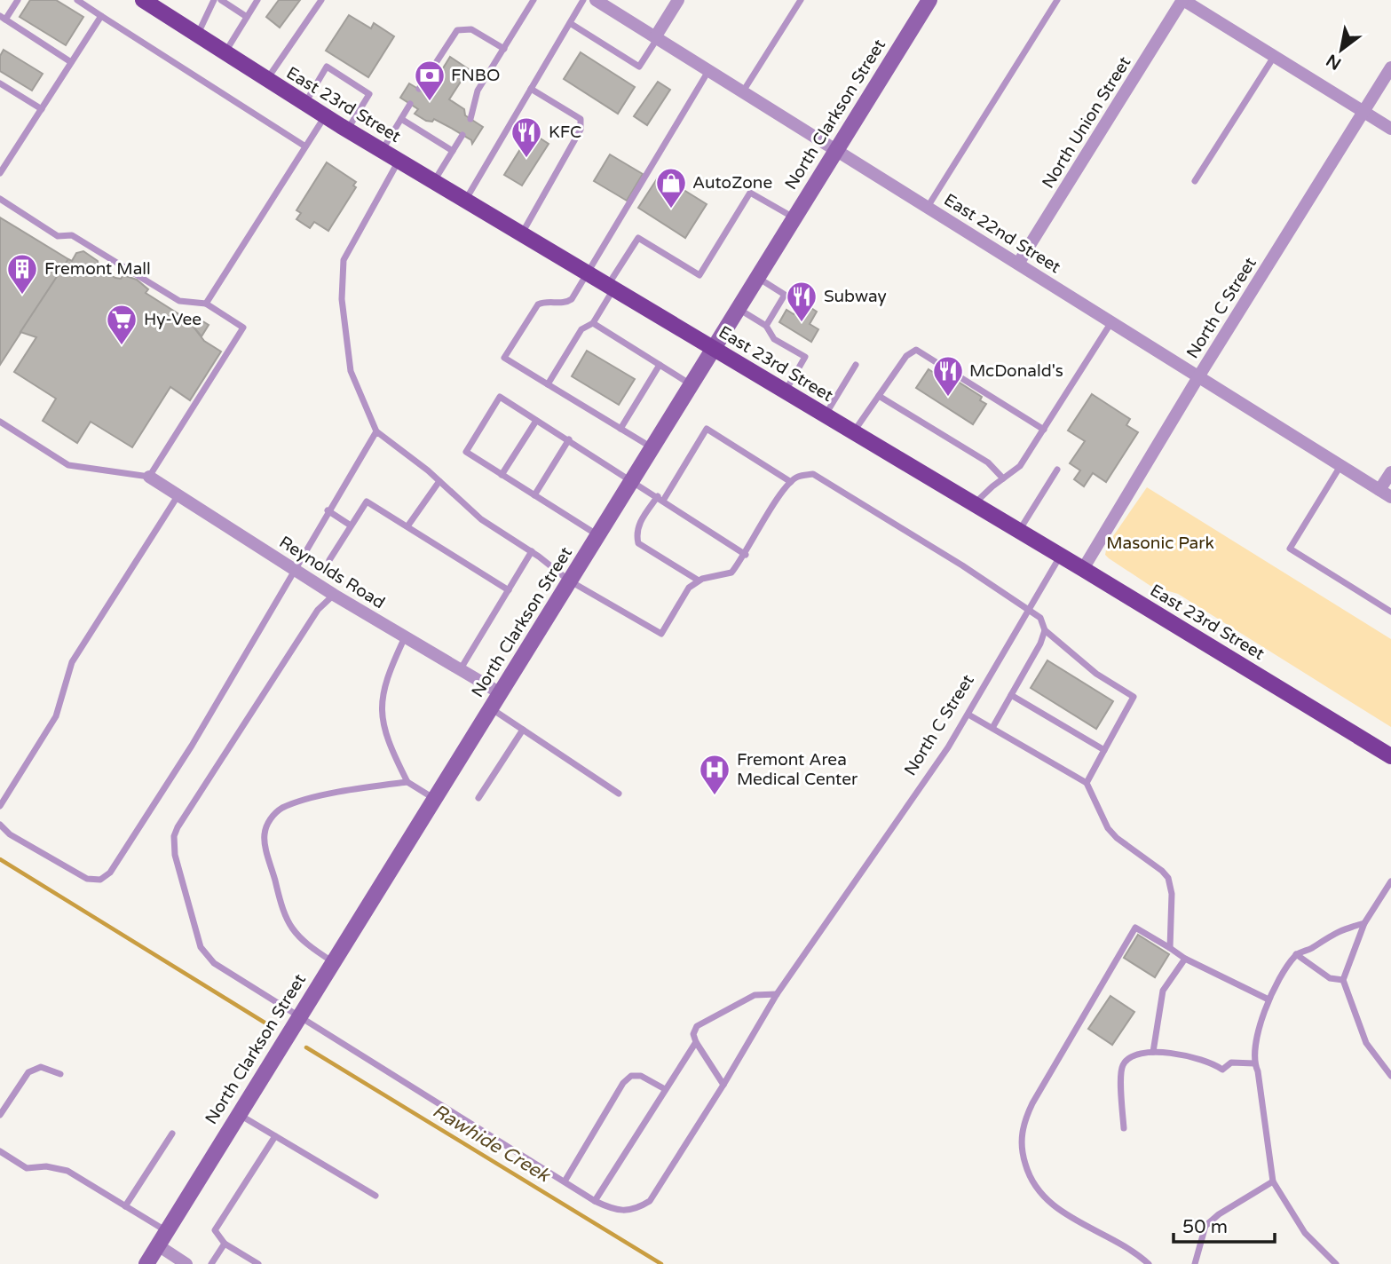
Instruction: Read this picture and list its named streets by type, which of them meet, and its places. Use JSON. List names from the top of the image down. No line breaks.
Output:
{"streets":{"main road":["East 23rd Street"],"street":["North Clarkson Street","North Union Street","East 22nd Street","North C Street","Reynolds Road"]},"crossings":[["East 23rd Street","North Clarkson Street"],["East 23rd Street","North C Street"],["North Clarkson Street","East 22nd Street"],["North Clarkson Street","North C Street"],["North Clarkson Street","Reynolds Road"],["North Union Street","East 22nd Street"],["East 22nd Street","North C Street"],["North C Street","Reynolds Road"]],"water":["Rawhide Creek"],"parks":["Masonic Park"],"places":{"bank":["FNBO"],"restaurant":["KFC","Subway","McDonald's"],"shop":["AutoZone"],"building":["Fremont Mall"],"supermarket":["Hy-Vee"],"hospital":["Fremont Area Medical Center"]},"scale_bar":"50 m","north":"bottom left"}
